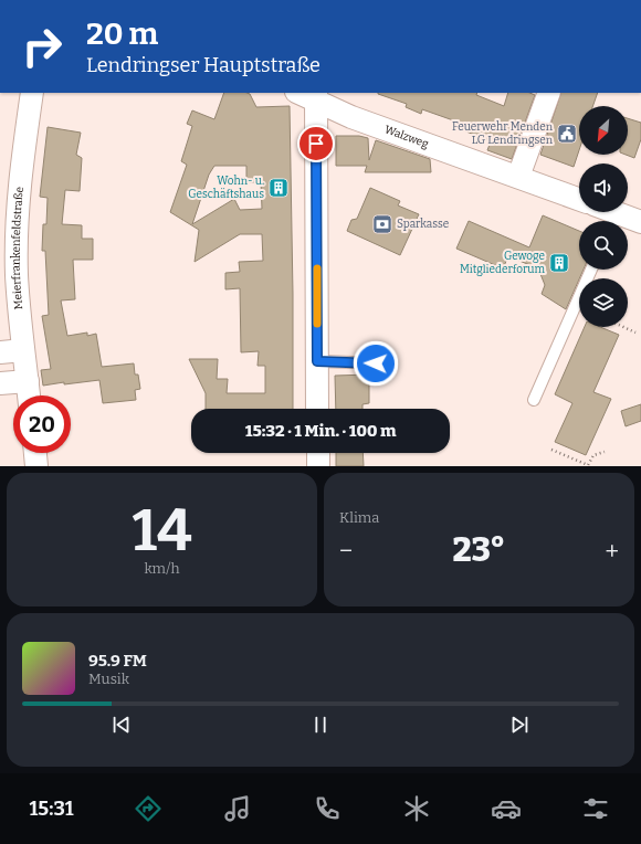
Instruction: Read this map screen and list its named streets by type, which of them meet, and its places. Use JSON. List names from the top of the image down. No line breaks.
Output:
{"streets":{"street":["Walzweg","Meierfrankenfeldstraße"]},"places":{"public building":["Feuerwehr Menden LG Lendringsen"],"building":["Wohn- u. Geschäftshaus","Gewoge Mitgliederforum"],"bank":["Sparkasse"]},"north":"bottom left","page":{"turn":["20 m","Lendringser Hauptstraße"],"limit":"20","trip":"15:32 · 1 Min. · 100 m","tile":[["14","km/h"],"Klima"],"heat":["−","23°","+"],"song":["95.9 FM","Musik"],"tabs":"15:31"}}
